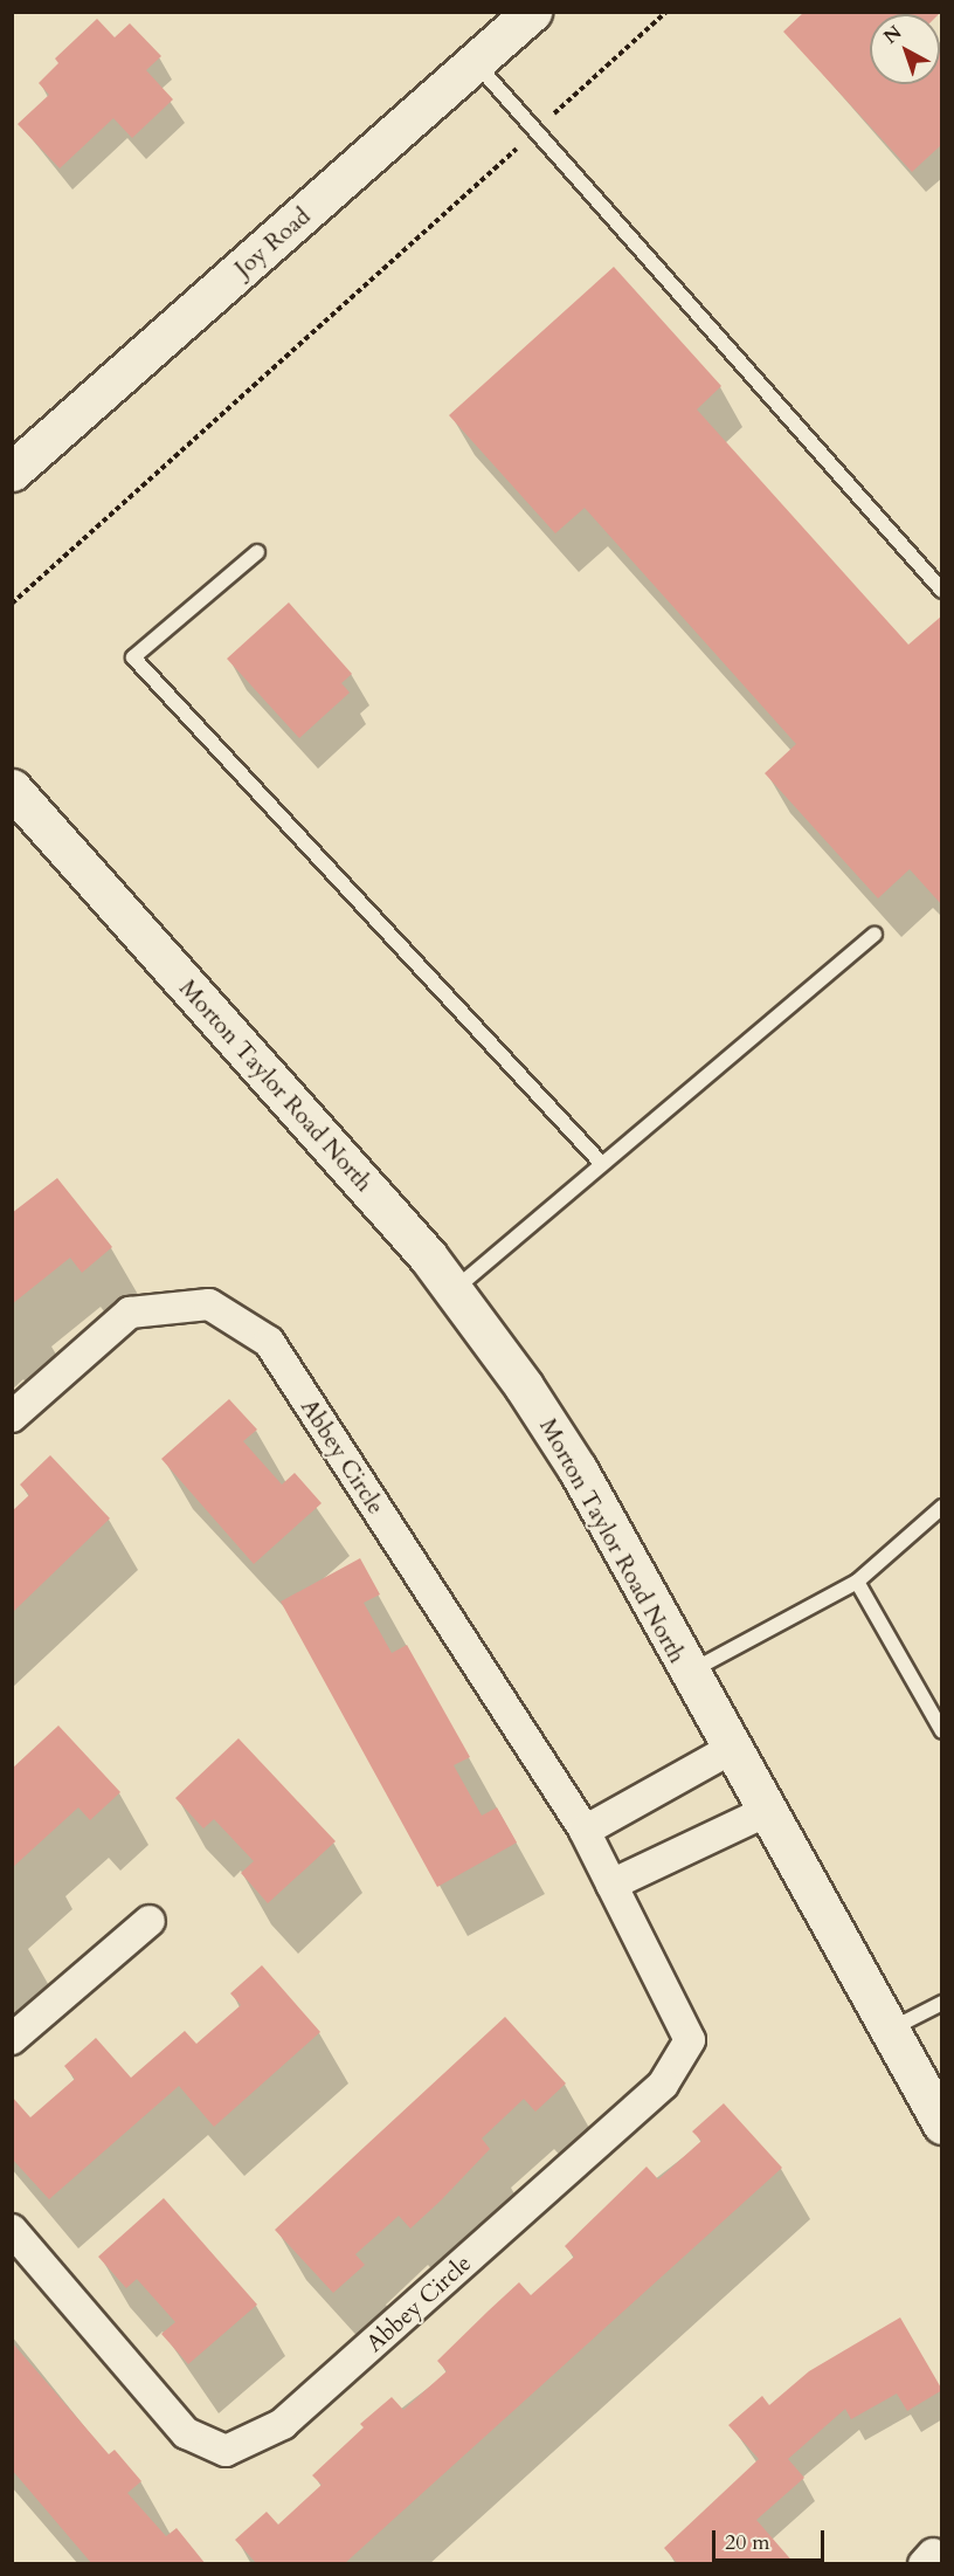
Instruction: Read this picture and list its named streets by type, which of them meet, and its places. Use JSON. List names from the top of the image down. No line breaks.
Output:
{"streets":{"street":["Joy Road","Morton Taylor Road North","Abbey Circle"]},"scale_bar":"20 m","north":"top left"}
